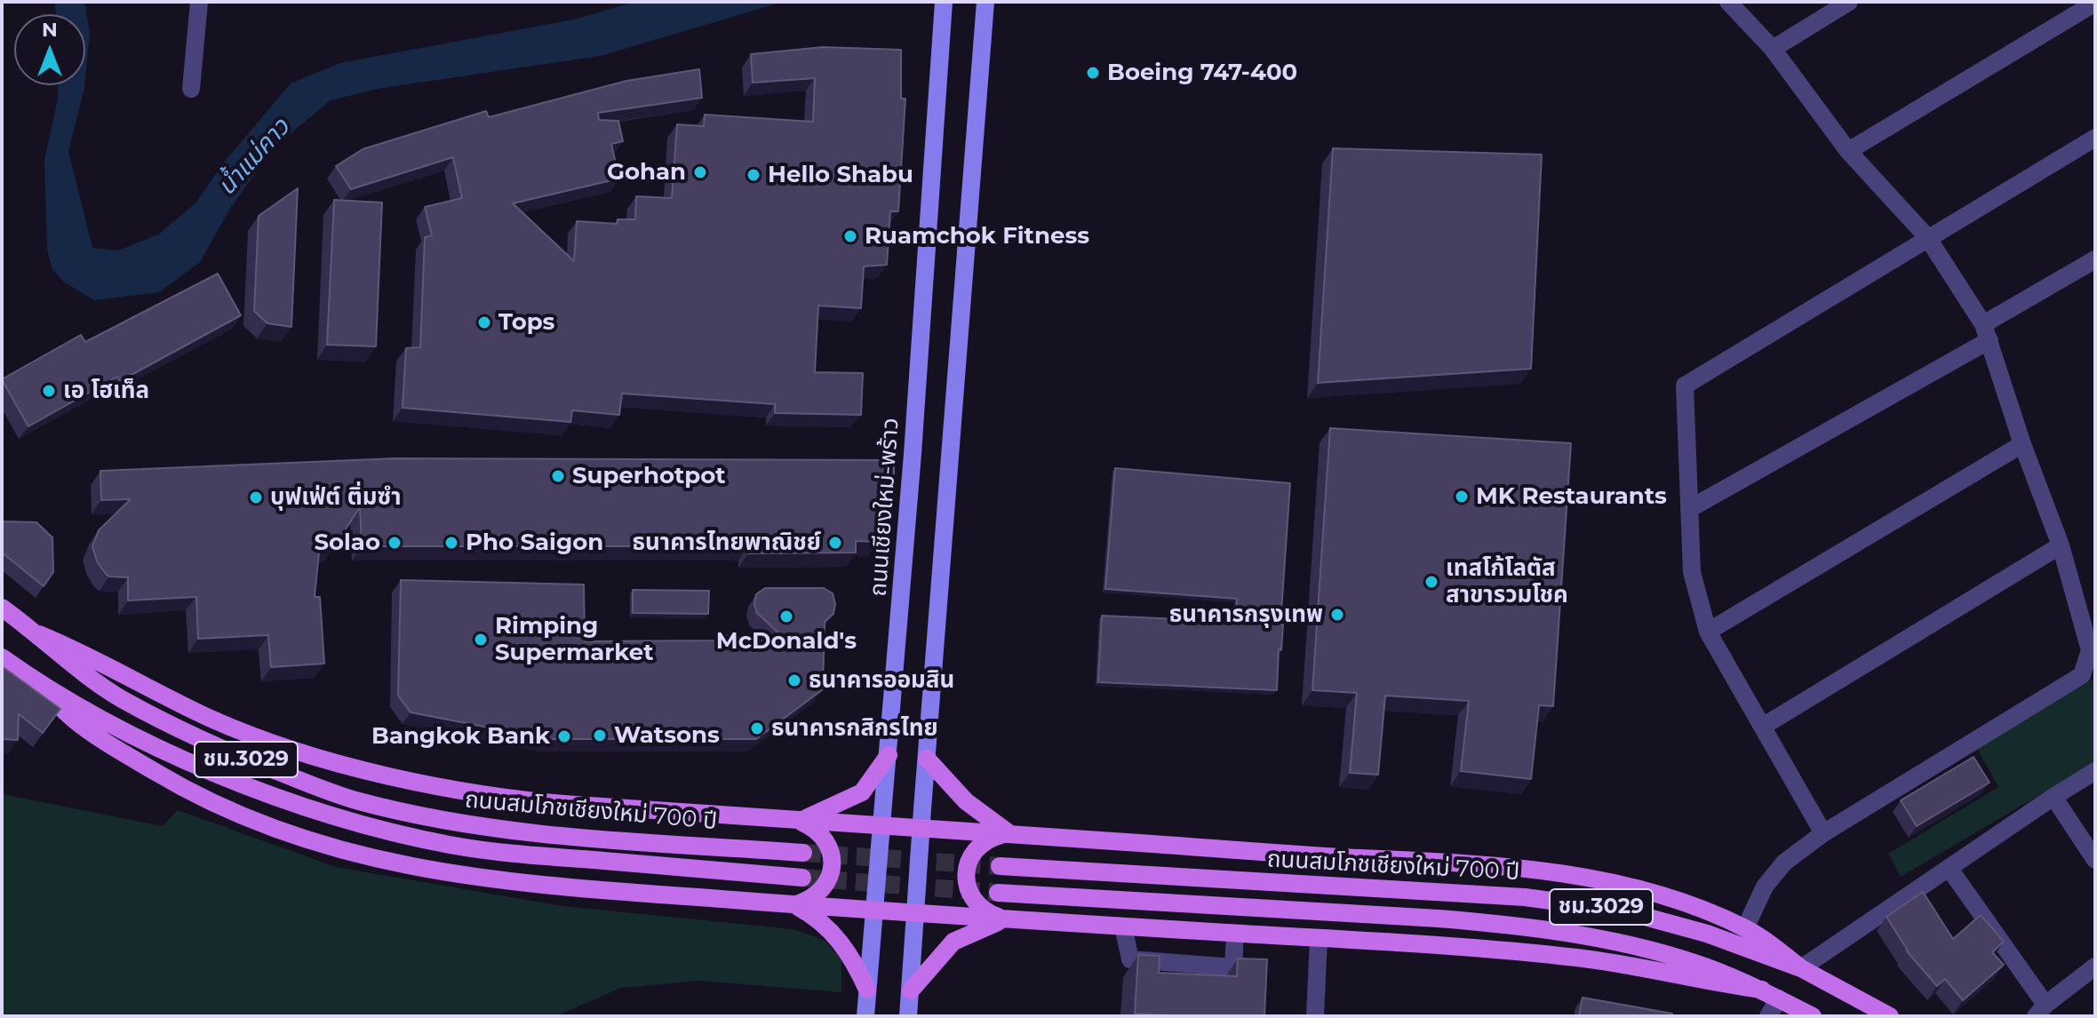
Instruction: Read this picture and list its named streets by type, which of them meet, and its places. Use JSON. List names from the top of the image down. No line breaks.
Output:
{"streets":{"main road":["ถนนเชียงใหม่-พร้าว","ชม.3029","ถนนสมโภชเชียงใหม่ 700 ปี"]},"water":["น้ำแม่คาว"],"places":["Boeing 747-400","Gohan","Hello Shabu","Ruamchok Fitness","Tops","เอ โฮเท็ล","Superhotpot","MK Restaurants","บุฟเฟ่ต์ ติ่มซำ","Solao","Pho Saigon","ธนาคารไทยพาณิชย์","เทสโก้โลตัส สาขารวมโชค","ธนาคารกรุงเทพ","McDonald's","Rimping Supermarket","ธนาคารออมสิน","ธนาคารกสิกรไทย","Watsons","Bangkok Bank"],"north":"top"}
